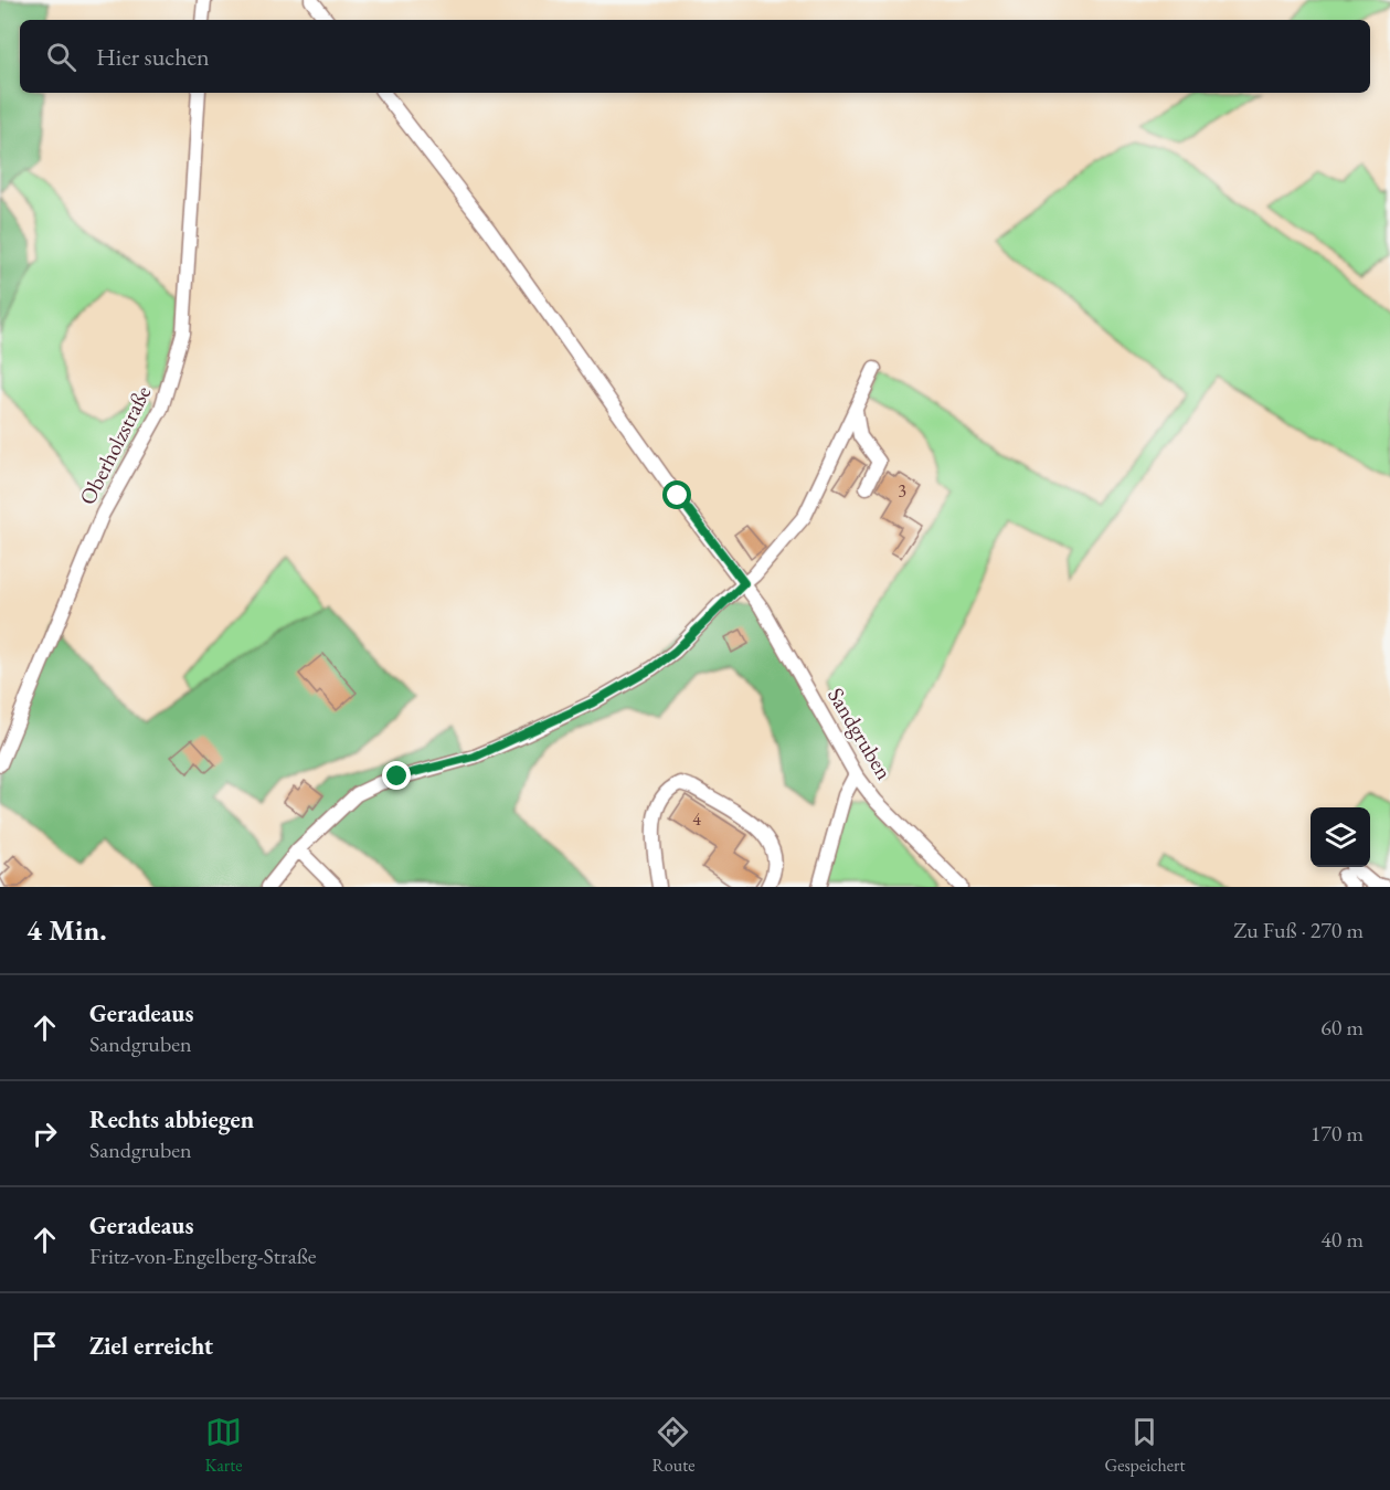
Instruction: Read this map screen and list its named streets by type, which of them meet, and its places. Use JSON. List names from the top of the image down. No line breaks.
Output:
{"streets":{"street":["Oberholzstraße","Sandgruben"]},"house_numbers":["3","4"],"page":{"search":"Hier suchen","heading":["4 Min.","Zu Fuß · 270 m"],"list":[["Geradeaus","Sandgruben","60 m"],["Rechts abbiegen","Sandgruben","170 m"],["Geradeaus","Fritz-von-Engelberg-Straße","40 m"],"Ziel erreicht"],"nav":["Karte","Route","Gespeichert"]}}
